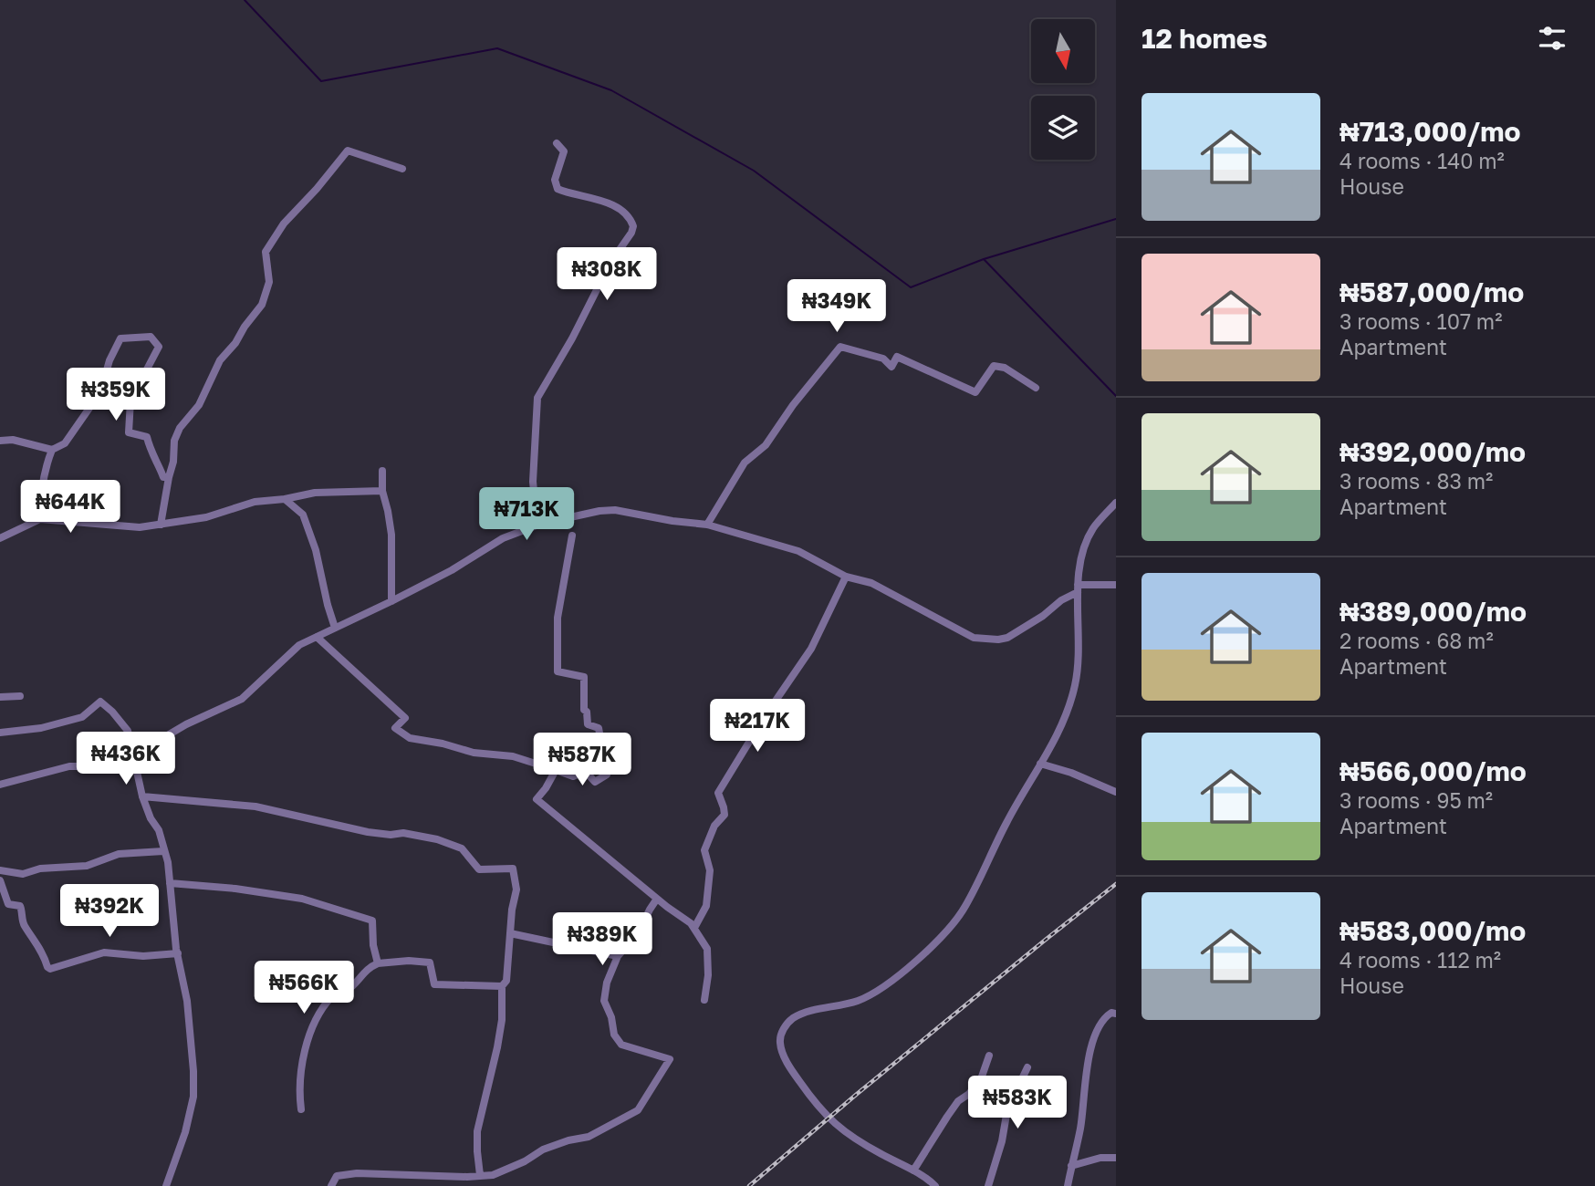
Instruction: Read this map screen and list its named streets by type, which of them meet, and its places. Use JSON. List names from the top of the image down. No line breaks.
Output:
{"north":"bottom","page":{"heading":"12 homes","list":[{"name":"₦713,000/mo","note":"4 rooms · 140 m² · House"},{"name":"₦587,000/mo","note":"3 rooms · 107 m² · Apartment"},{"name":"₦392,000/mo","note":"3 rooms · 83 m² · Apartment"},{"name":"₦389,000/mo","note":"2 rooms · 68 m² · Apartment"},{"name":"₦566,000/mo","note":"3 rooms · 95 m² · Apartment"},{"name":"₦583,000/mo","note":"4 rooms · 112 m² · House"}],"price":["₦308K","₦349K","₦359K","₦644K","₦713K","₦217K","₦436K","₦587K","₦392K","₦389K","₦566K","₦583K"]}}
